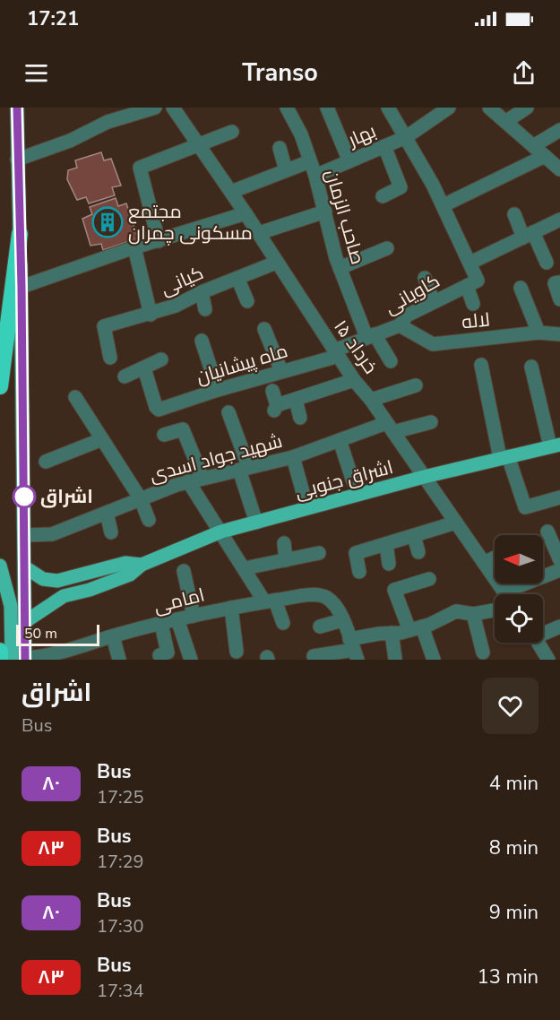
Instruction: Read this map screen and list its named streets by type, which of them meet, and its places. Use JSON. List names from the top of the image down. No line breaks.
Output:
{"streets":{"main road":["اشراق جنوبی"],"street":["بهار","صاحب الزمان","کیانی","کاویانی","لاله","۱۵ خرداد","ماه پیشانیان","شهید جواد اسدی","امامی"]},"crossings":[["بهار","صاحب الزمان"],["صاحب الزمان","کاویانی"],["کیانی","۱۵ خرداد"],["کاویانی","لاله"],["کاویانی","۱۵ خرداد"],["کاویانی","ماه پیشانیان"],["۱۵ خرداد","ماه پیشانیان"],["۱۵ خرداد","شهید جواد اسدی"],["۱۵ خرداد","اشراق جنوبی"]],"places":{"building":["مجتمع مسکونی چمران"],"other":["اشراق"]},"lines":["bus line ۸۰"],"scale_bar":"50 m","north":"left","page":{"status":"17:21","header":"Transo","scale":"50 m","heading":["اشراق","Bus"],"list":[{"mark":"۸۰","name":"Bus","note":"17:25","value":"4 min"},{"mark":"۸۳","name":"Bus","note":"17:29","value":"8 min"},{"mark":"۸۰","name":"Bus","note":"17:30","value":"9 min"},{"mark":"۸۳","name":"Bus","note":"17:34","value":"13 min"}]}}
